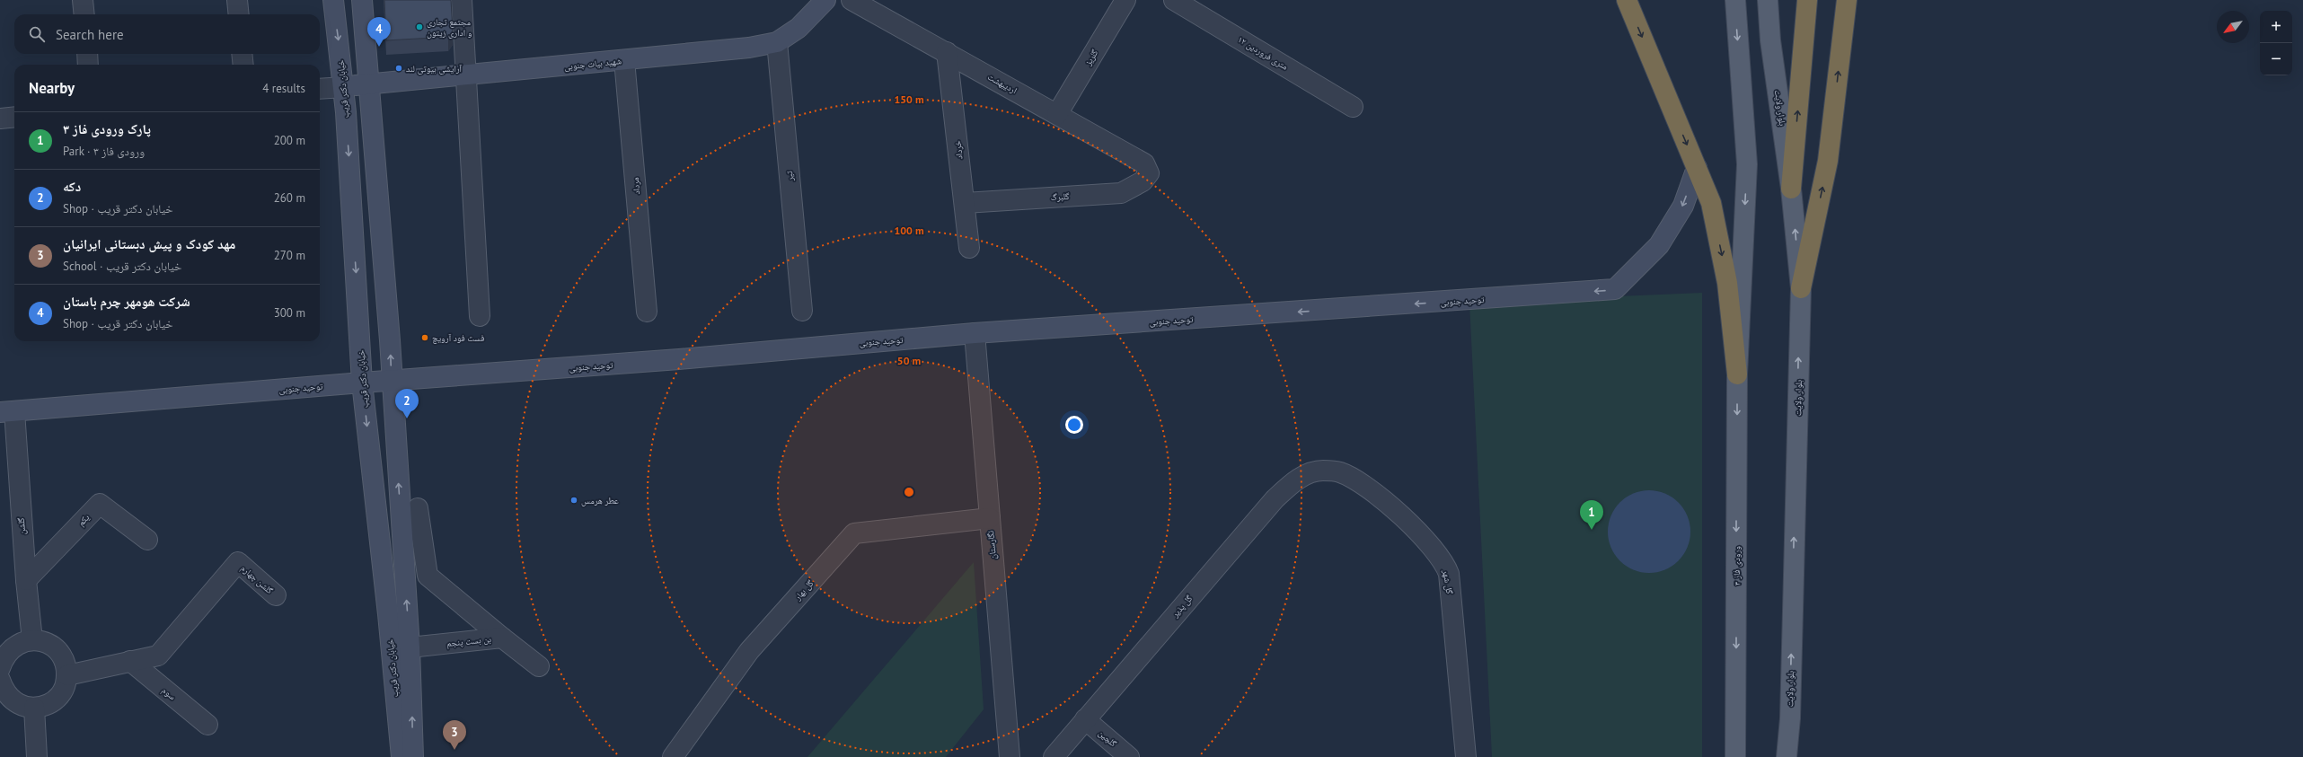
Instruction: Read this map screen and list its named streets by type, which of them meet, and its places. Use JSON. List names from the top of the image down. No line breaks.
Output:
{"streets":{"main road":["بلوار ولایت","ورودی فاز ۳"],"street":["۱۲ متری فروردین","گلریز","شهید بیات جنوبی","اردیبهشت","خیابان دکتر قریب","خرداد","تیر","مرداد","گلبرگ","توحید جنوبی","یکم","گلشن","نگارستان","گلشن چهارم","گل شهر","گل بهار","گل پذیر","بن بست پنجم","سوم","گلچین"]},"crossings":[["گلریز","اردیبهشت"],["شهید بیات جنوبی","خیابان دکتر قریب"],["شهید بیات جنوبی","تیر"],["شهید بیات جنوبی","مرداد"],["اردیبهشت","خرداد"],["اردیبهشت","گلبرگ"],["خیابان دکتر قریب","توحید جنوبی"],["خیابان دکتر قریب","بن بست پنجم"],["خرداد","گلبرگ"],["توحید جنوبی","گلشن"],["توحید جنوبی","نگارستان"],["یکم","گلشن"],["نگارستان","گل بهار"],["گلشن چهارم","سوم"],["گل شهر","گل پذیر"],["گل پذیر","گلچین"]],"one_way":["توحید جنوبی","ورودی فاز ۳"],"places":["مجتمع تجاری و اداری زیتون","آرایشی بیوتی لند","فست فود آرویچ","عطر هرمس"],"north":"bottom left","page":{"map_buttons":["+","−"],"search":"Search here","pins":["4","2","1","3"],"heading":["Nearby","4 results"],"list":[{"mark":"1","name":"پارک ورودی فاز ۳","note":"Park · ورودی فاز ۳","value":"200 m"},{"mark":"2","name":"دکه","note":"Shop · خیابان دکتر قریب","value":"260 m"},{"mark":"3","name":"مهد کودک و پیش دبستانی ایرانیان","note":"School · خیابان دکتر قریب","value":"270 m"},{"mark":"4","name":"شرکت هومهر چرم باستان","note":"Shop · خیابان دکتر قریب","value":"300 m"}]},"rings":["150 m","100 m","50 m"]}
